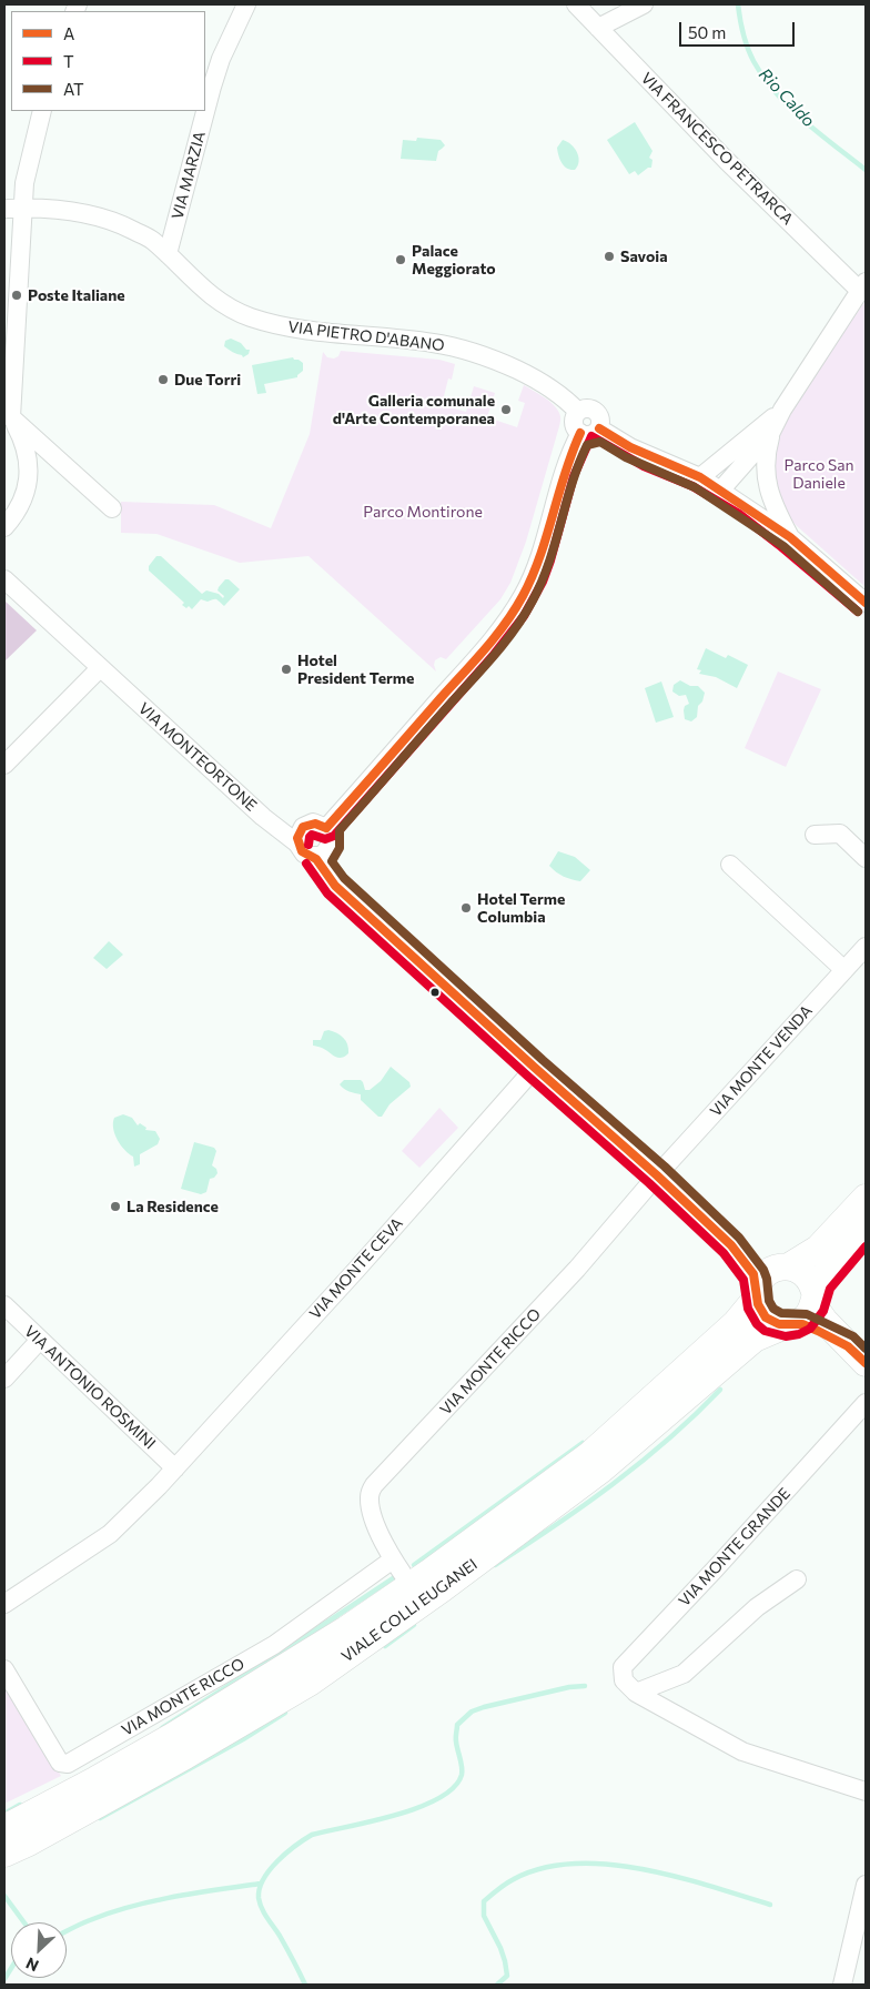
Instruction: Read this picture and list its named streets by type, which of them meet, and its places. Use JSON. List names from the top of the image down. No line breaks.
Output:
{"streets":{"main road":["VIALE COLLI EUGANEI"],"street":["VIA FRANCESCO PETRARCA","VIA MARZIA","VIA PIETRO D'ABANO","VIA MONTEORTONE","VIA MONTE VENDA","VIA MONTE CEVA","VIA MONTE RICCO","VIA ANTONIO ROSMINI","VIA MONTE GRANDE"]},"crossings":[["VIA MARZIA","VIA PIETRO D'ABANO"],["VIA MONTEORTONE","VIA MONTE VENDA"],["VIA MONTEORTONE","VIA MONTE CEVA"],["VIA MONTEORTONE","VIA MONTE RICCO"],["VIA MONTE VENDA","VIA MONTE RICCO"],["VIA MONTE CEVA","VIA ANTONIO ROSMINI"],["VIA MONTE RICCO","VIALE COLLI EUGANEI"]],"water":["Rio Caldo"],"parks":["Parco San Daniele","Parco Montirone"],"places":["Savoia","Palace Meggiorato","Poste Italiane","Due Torri","Galleria comunale d'Arte Contemporanea","Hotel President Terme","Hotel Terme Columbia","La Residence"],"lines":["transit line A","transit line T","transit line AT"],"legend":["A","T","AT"],"scale_bar":"50 m","north":"bottom left"}
